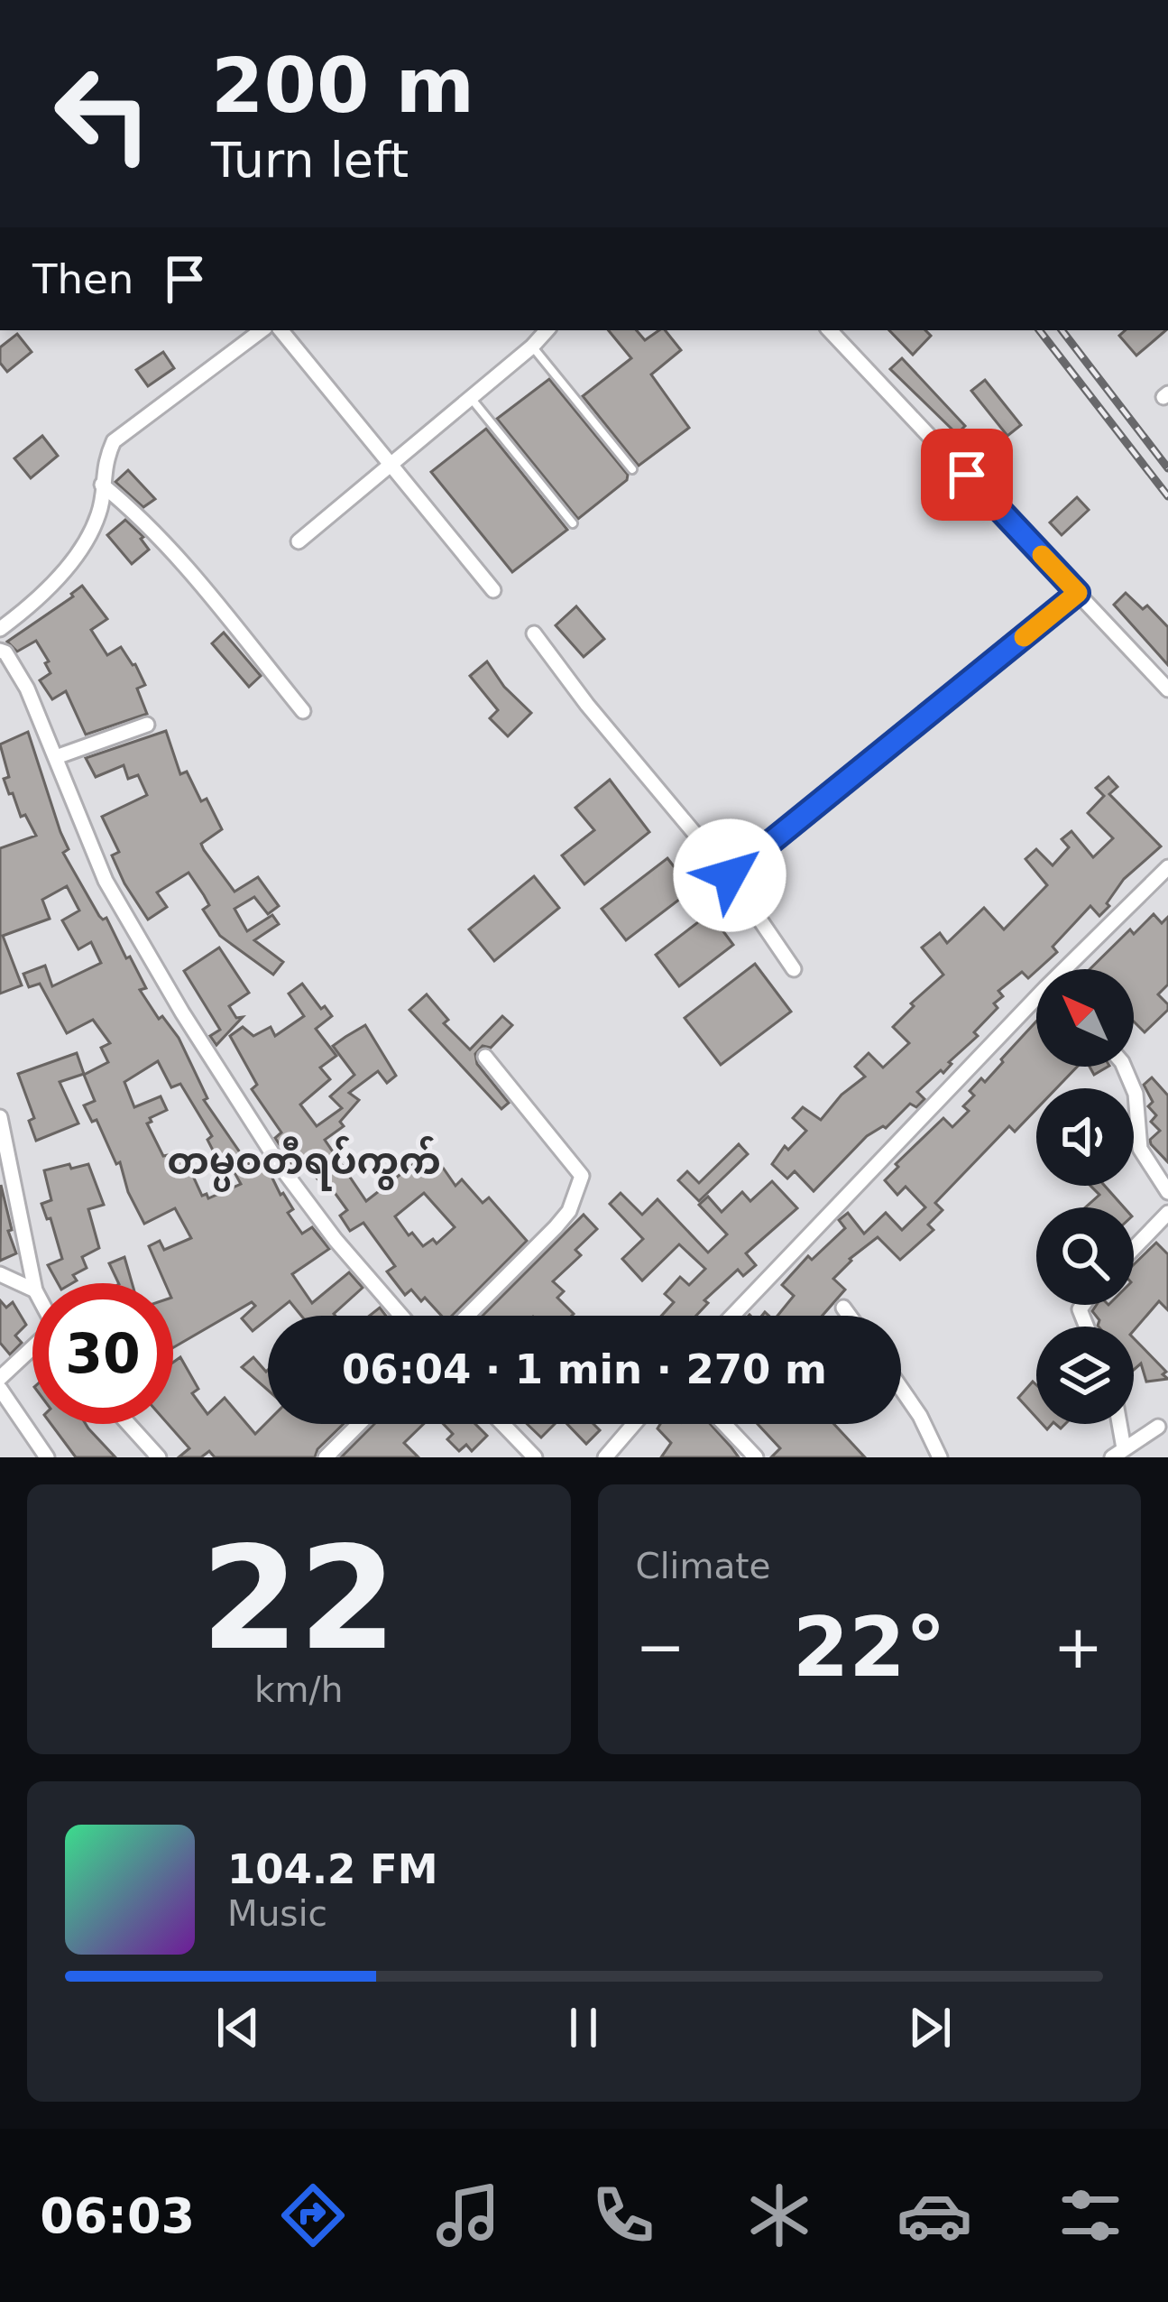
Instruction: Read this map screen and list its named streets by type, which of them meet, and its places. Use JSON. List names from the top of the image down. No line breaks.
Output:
{"districts":["တမ္ပဝတီရပ်ကွက်"],"north":"top left","page":{"turn":["200 m","Turn left"],"then":"Then","limit":"30","trip":"06:04 · 1 min · 270 m","tile":[["22","km/h"],"Climate"],"heat":["−","22°","+"],"song":["104.2 FM","Music"],"tabs":"06:03"}}
